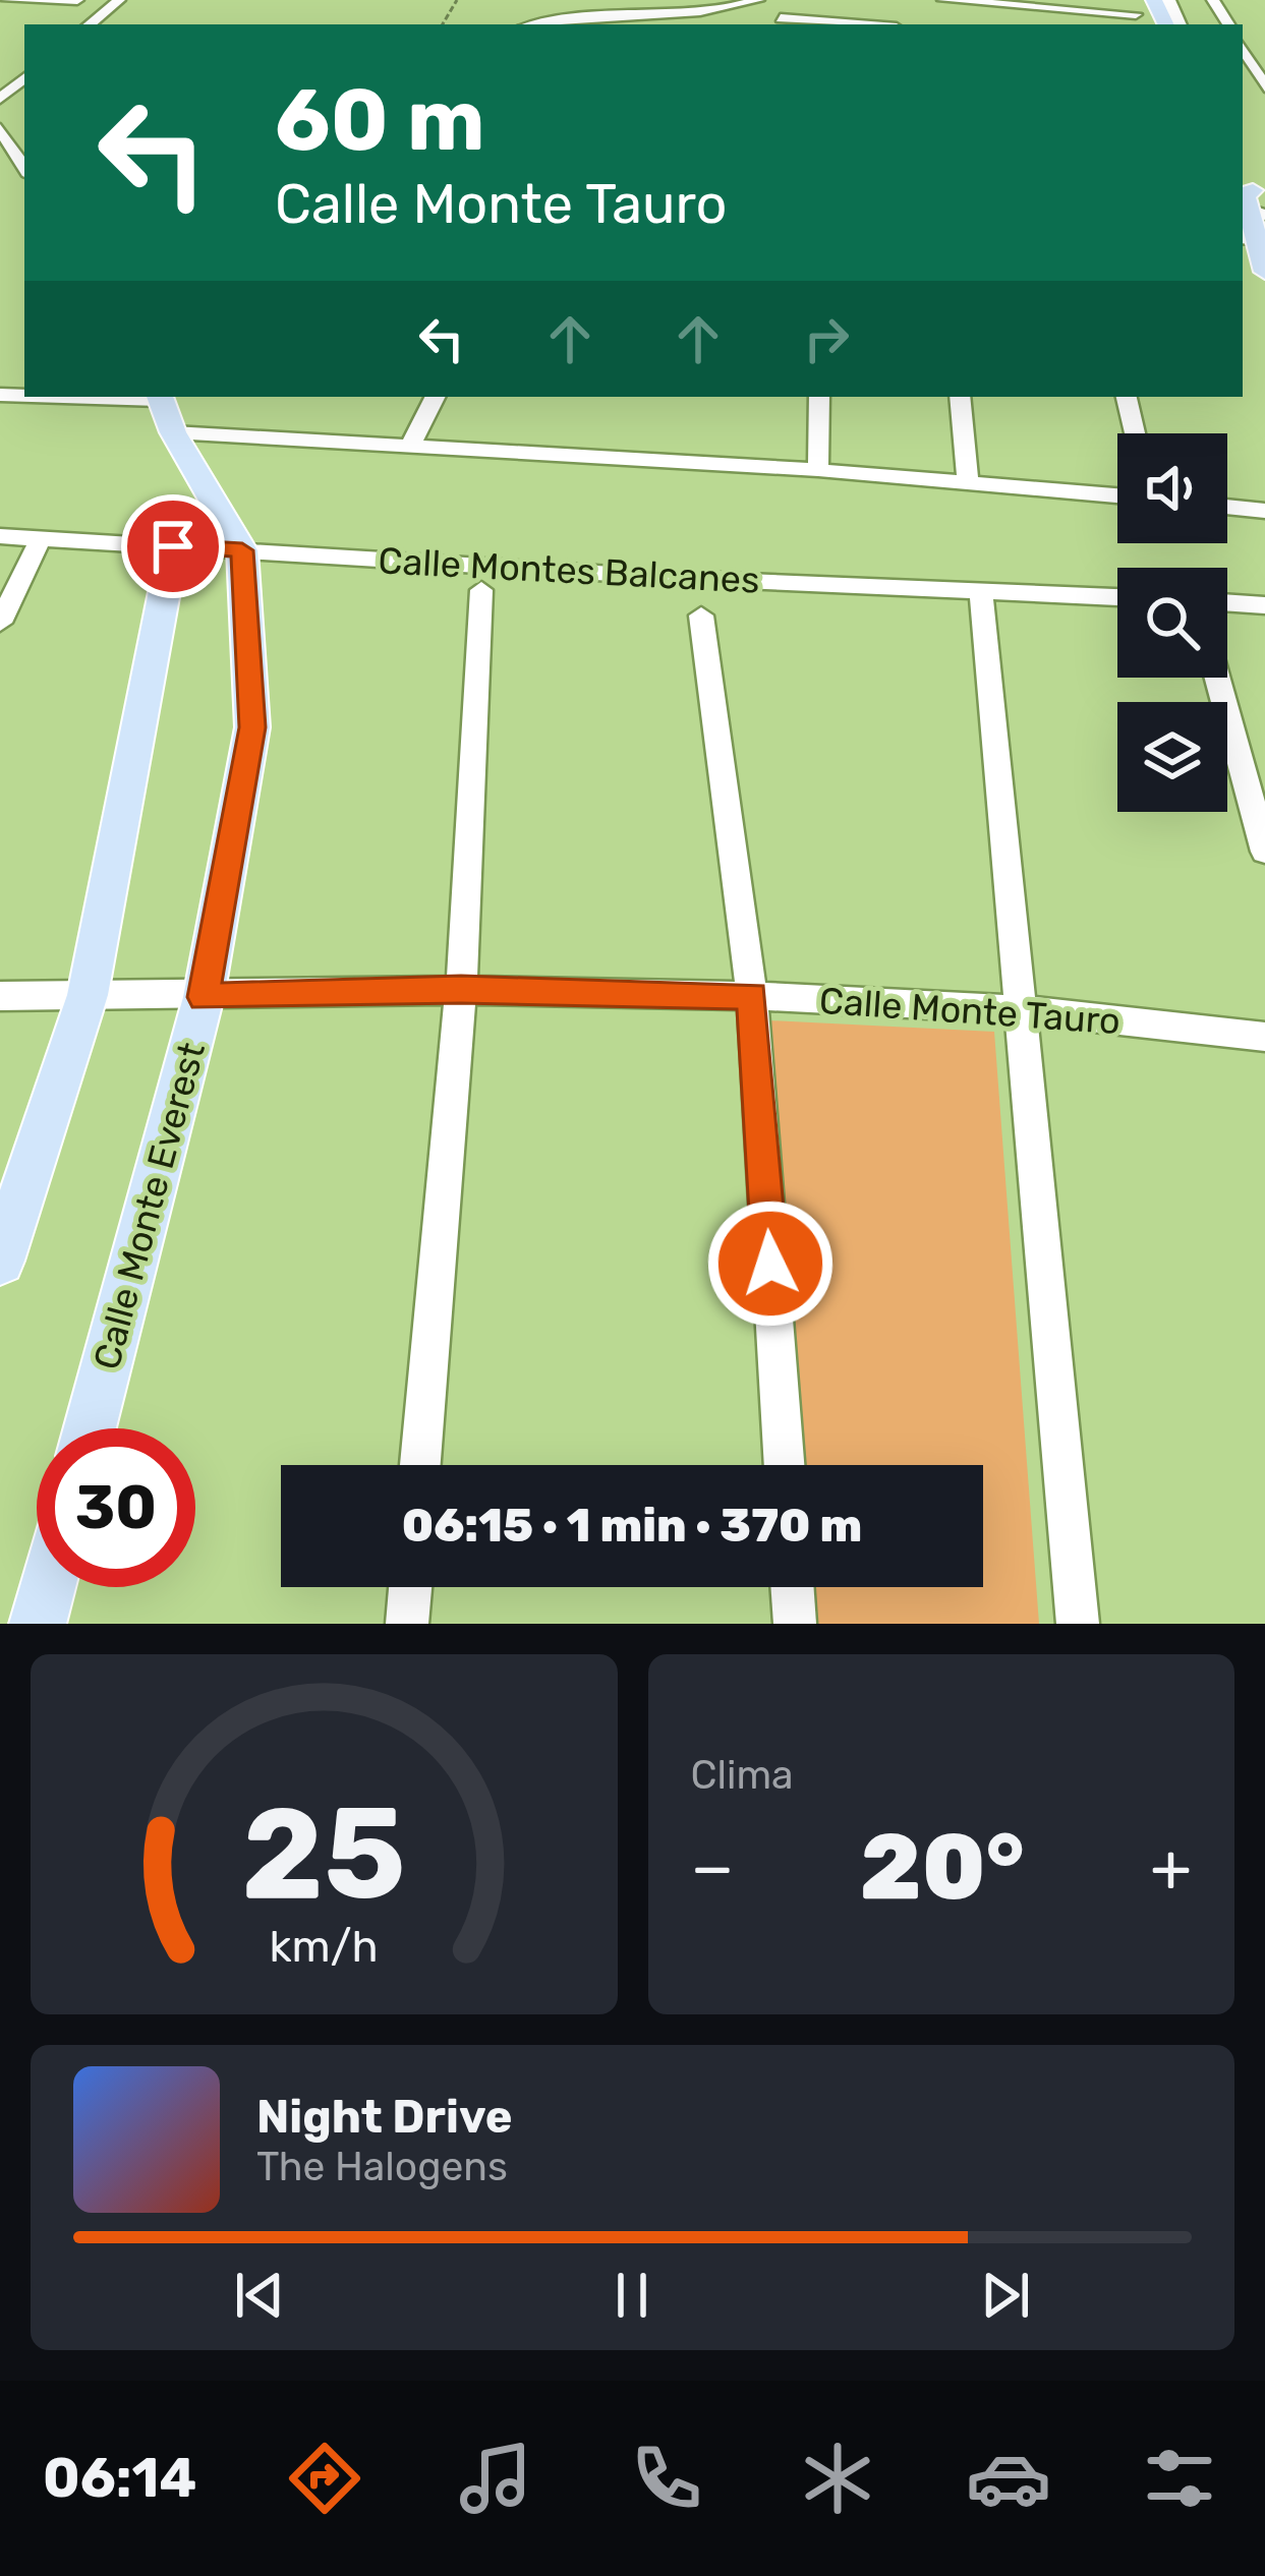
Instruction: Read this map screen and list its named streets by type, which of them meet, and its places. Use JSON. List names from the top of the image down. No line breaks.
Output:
{"streets":{"main road":["Calle Monte Everest"],"street":["Calle Montes Balcanes","Calle Monte Tauro"]},"crossings":[["Calle Montes Balcanes","Calle Monte Everest"],["Calle Monte Tauro","Calle Monte Everest"]],"page":{"turn":["60 m","Calle Monte Tauro"],"limit":"30","trip":"06:15 · 1 min · 370 m","tile":"Clima","heat":["−","20°","+"],"song":["Night Drive","The Halogens"],"tabs":"06:14","gauge":["25","km/h"]}}
